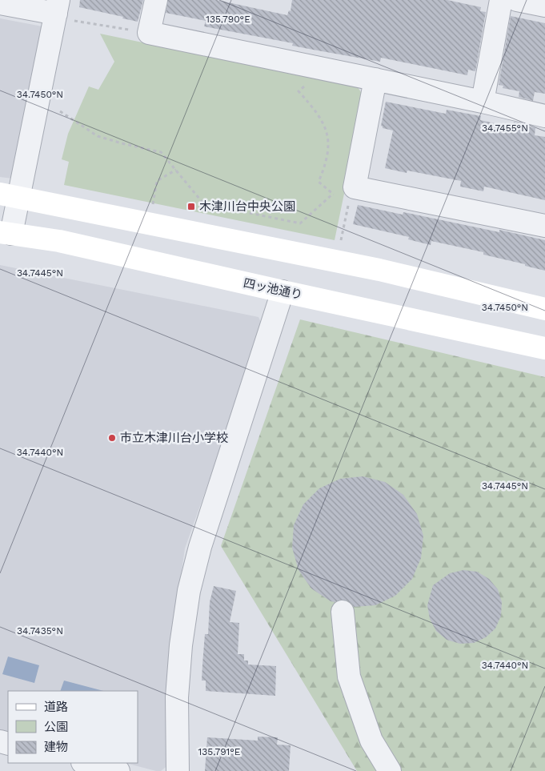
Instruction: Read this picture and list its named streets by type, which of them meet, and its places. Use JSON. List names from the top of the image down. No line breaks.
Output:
{"streets":{"main road":["四ッ池通り"]},"places":{"transit":["木津川台中央公園"],"other":["市立木津川台小学校"]},"legend":["道路","公園","建物"],"coordinates":["135.790°E","34.7450°N","34.7455°N","34.7445°N","34.7440°N","34.7435°N","135.791°E"]}
